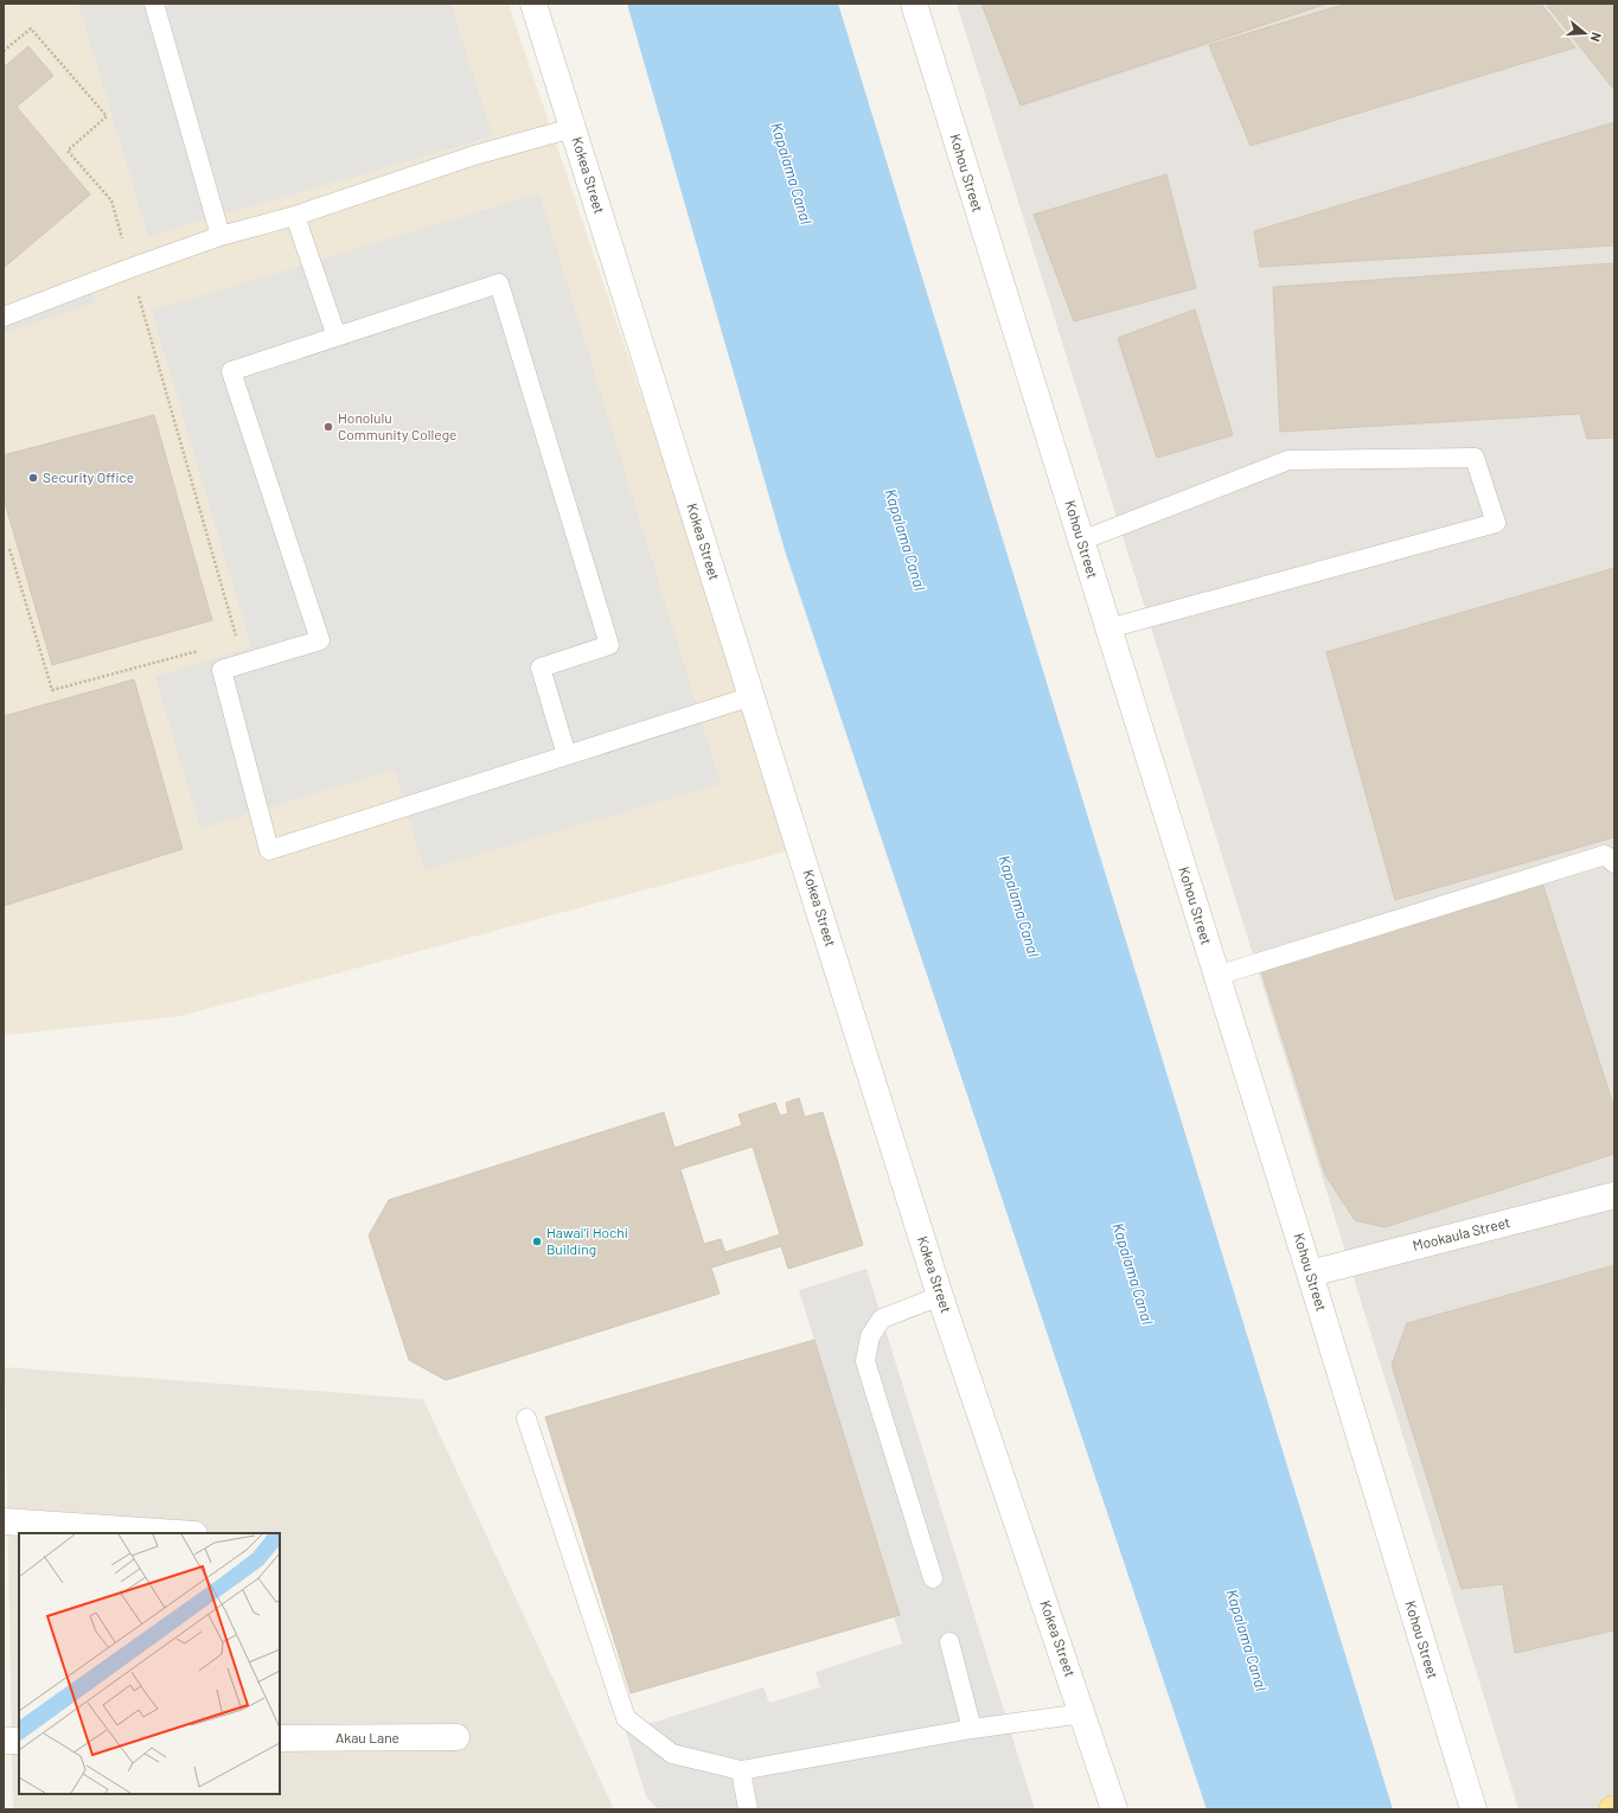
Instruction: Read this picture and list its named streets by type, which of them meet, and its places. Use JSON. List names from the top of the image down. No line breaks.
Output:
{"streets":{"street":["Kohou Street","Kokea Street","Mookaula Street","Akau Lane"]},"crossings":[["Kohou Street","Mookaula Street"]],"water":["Kapalama Canal"],"places":["Honolulu Community College","Security Office","Hawai'i Hochi Building"],"north":"right"}
